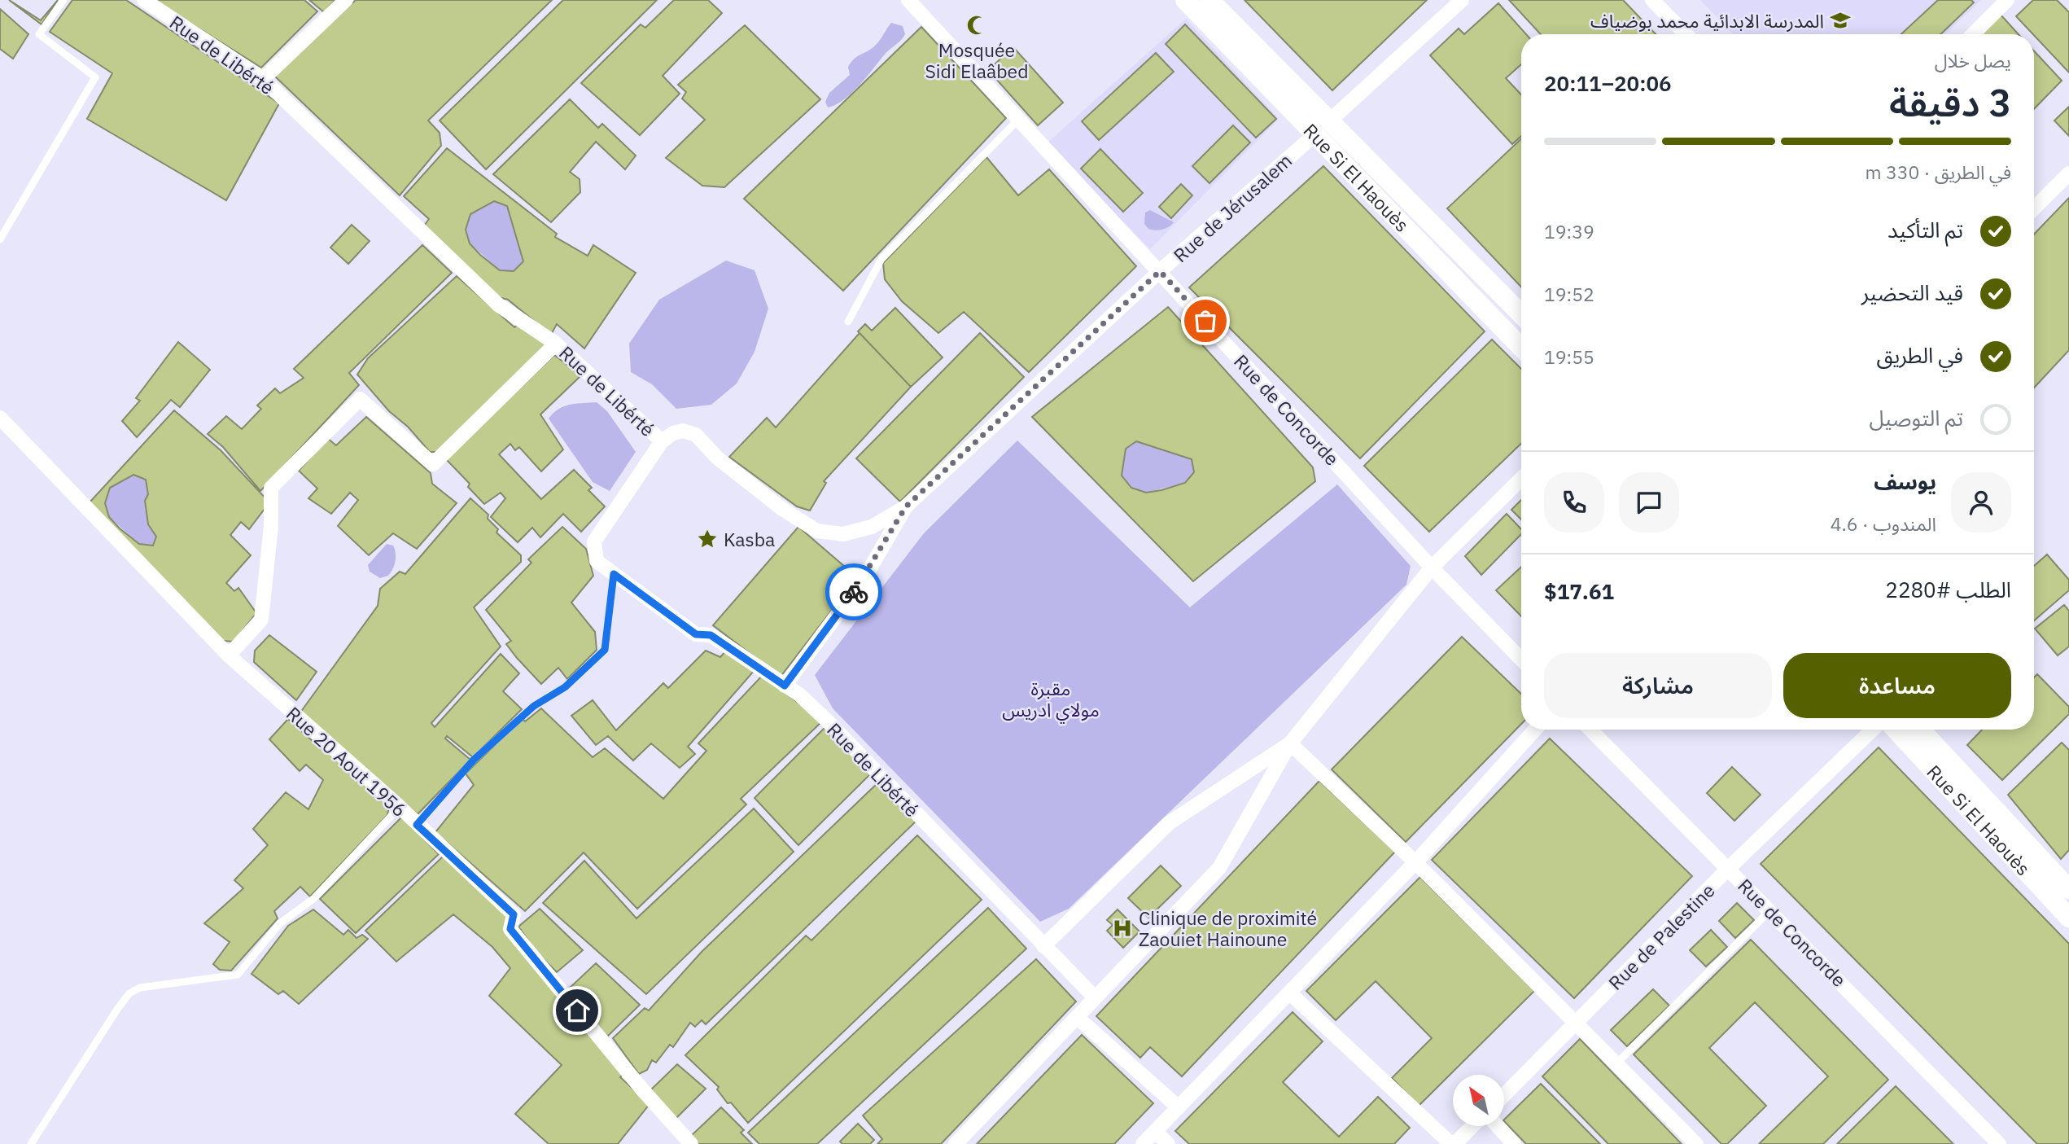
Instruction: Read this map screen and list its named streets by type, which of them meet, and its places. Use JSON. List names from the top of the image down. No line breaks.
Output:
{"streets":{"street":["Rue de Libérté","Rue Si El Haouès","Rue de Jérusalem","Rue de Concorde","Rue 20 Aout 1956","Rue de Palestine"]},"crossings":[["Rue de Libérté","Rue de Jérusalem"],["Rue Si El Haouès","Rue de Jérusalem"],["Rue de Jérusalem","Rue de Concorde"],["Rue de Concorde","Rue de Palestine"]],"parks":["مقبرة مولاي ادريس"],"places":{"school or university":["المدرسة الابدائية محمد بوضياف"],"mosque":["Mosquée Sidi Elaâbed"],"place":["Kasba"],"hospital":["Clinique de proximité Zaouiet Hainoune"]},"north":"top left","page":{"heading":["3 دقيقة","يصل خلال","20:06–20:11"],"panel":["يوسف","المندوب · 4.6","الطلب #2280","$17.61"],"bar":"في الطريق · 330 m","list":[["تم التأكيد","19:39"],["قيد التحضير","19:52"],["في الطريق","19:55"],"تم التوصيل"],"buttons":["مساعدة","مشاركة"]}}
